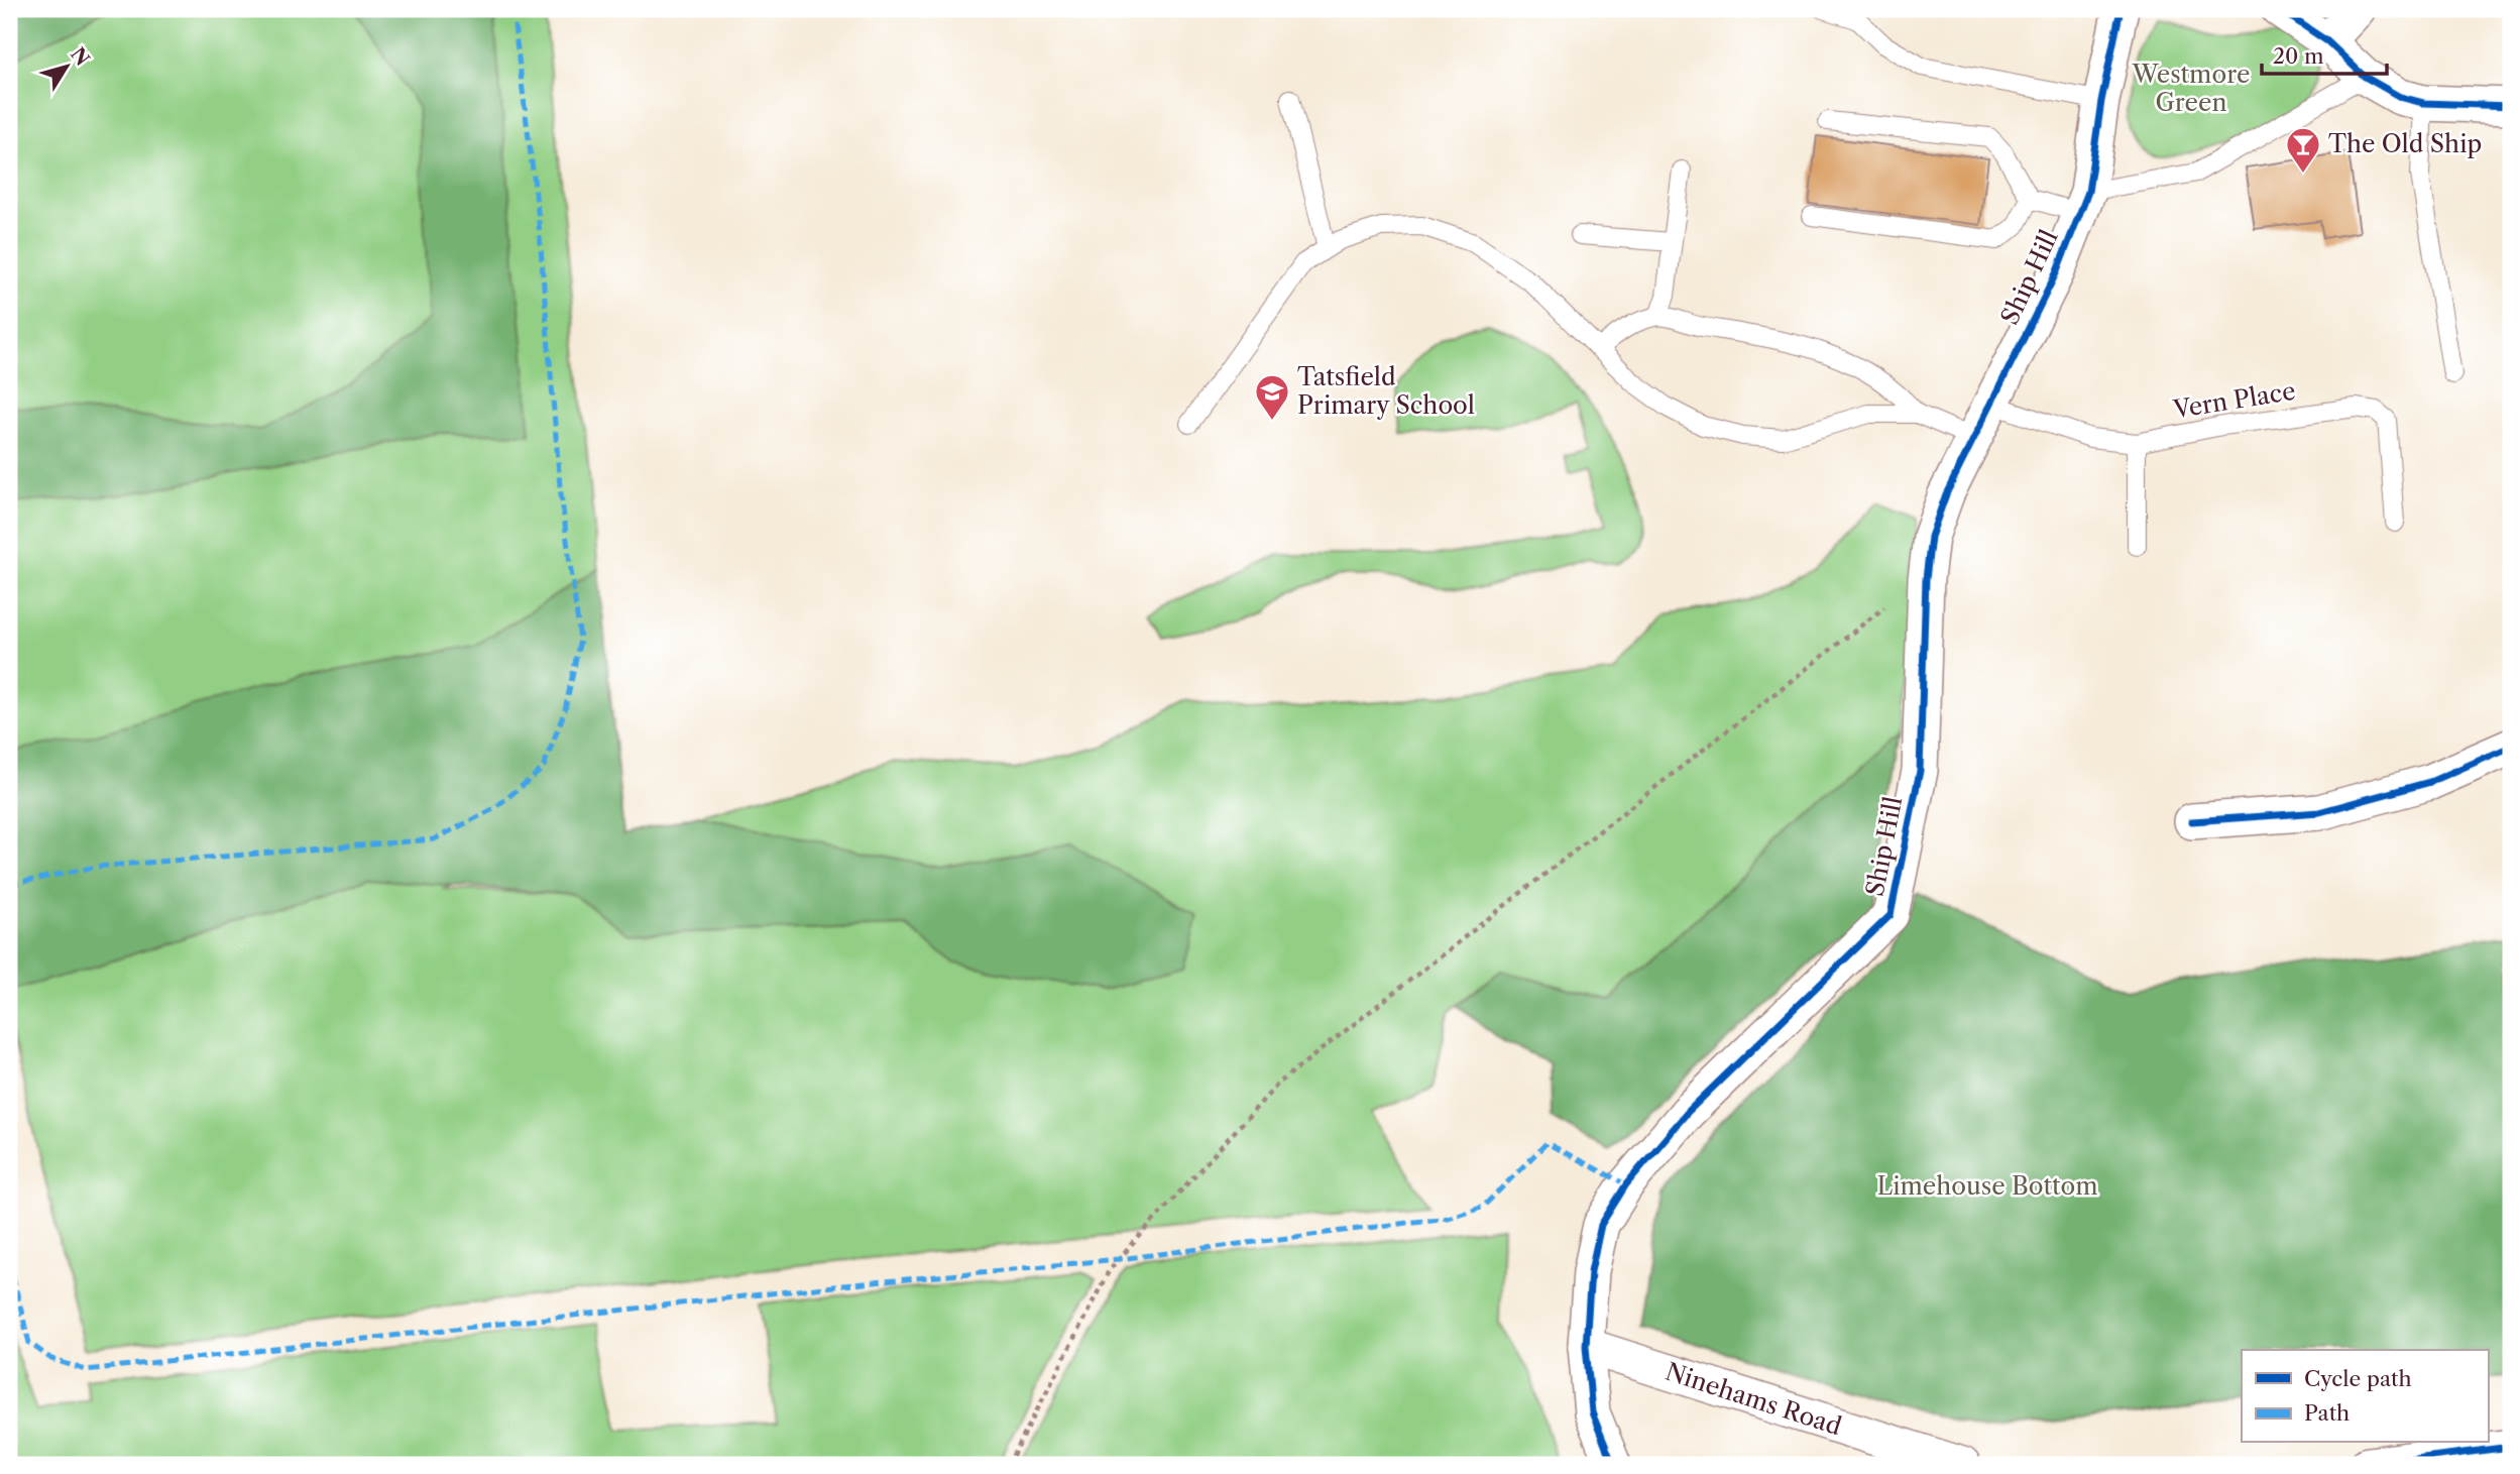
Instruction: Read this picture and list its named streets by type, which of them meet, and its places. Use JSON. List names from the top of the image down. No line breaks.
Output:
{"streets":{"street":["Ship Hill","Ninehams Road"],"lane":["Vern Place"]},"crossings":[["Ship Hill","Vern Place"],["Ship Hill","Ninehams Road"]],"parks":["Westmore Green","Limehouse Bottom"],"places":{"bar":["The Old Ship"],"school or university":["Tatsfield Primary School"]},"legend":["Cycle path","Path"],"scale_bar":"20 m","north":"top right"}
